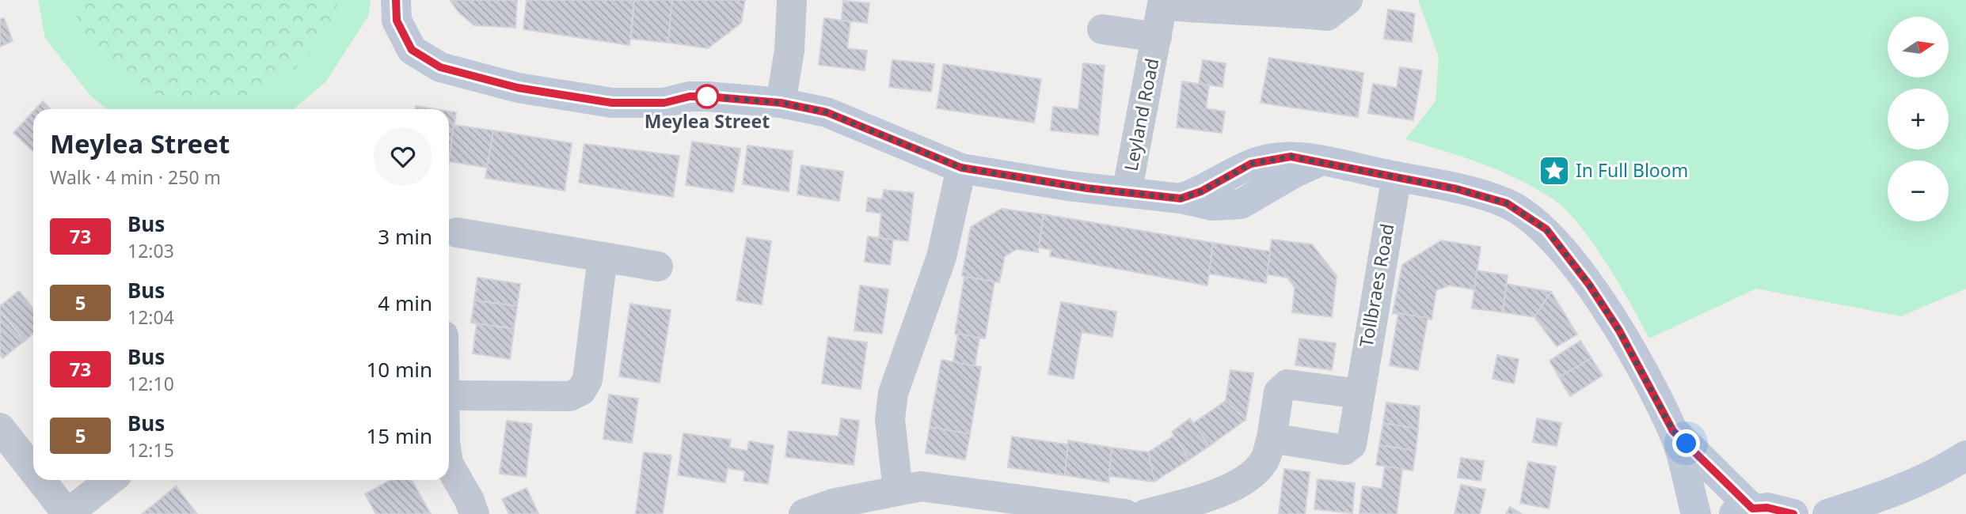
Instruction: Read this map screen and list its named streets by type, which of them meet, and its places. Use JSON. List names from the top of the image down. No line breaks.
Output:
{"streets":{"street":["Leyland Road","Tollbraes Road"]},"crossings":[["Leyland Road","Tollbraes Road"]],"places":{"other":["Meylea Street"],"place":["In Full Bloom"]},"lines":["bus line 73"],"north":"right","page":{"map_buttons":["+","−"],"heading":["Meylea Street","Walk · 4 min · 250 m"],"list":[{"mark":"73","name":"Bus","note":"12:03","value":"3 min"},{"mark":"5","name":"Bus","note":"12:04","value":"4 min"},{"mark":"73","name":"Bus","note":"12:10","value":"10 min"},{"mark":"5","name":"Bus","note":"12:15","value":"15 min"}]}}
